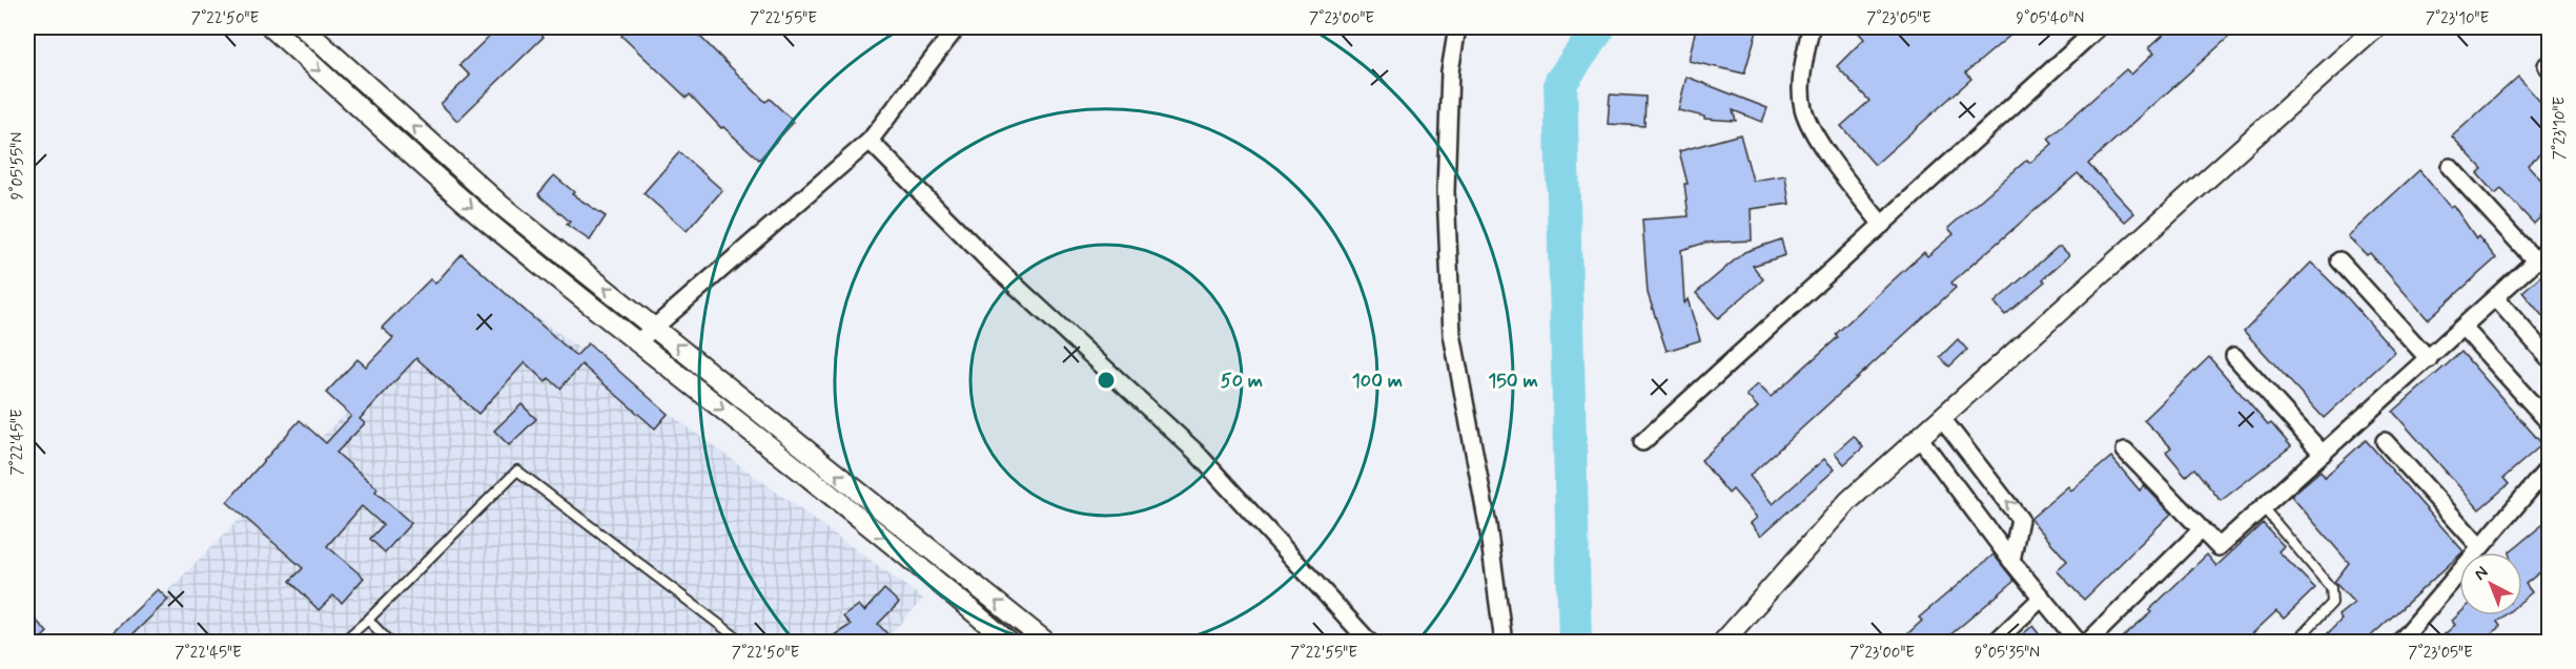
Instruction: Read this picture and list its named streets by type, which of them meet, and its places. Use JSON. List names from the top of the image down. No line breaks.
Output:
{"north":"top left","coordinates":["7°22'50\"E","7°22'55\"E","7°23'00\"E","7°23'05\"E","9°05'40\"N","7°23'10\"E","9°05'55\"N","7°22'45\"E","9°05'35\"N"],"rings":["50 m","100 m","150 m"]}
